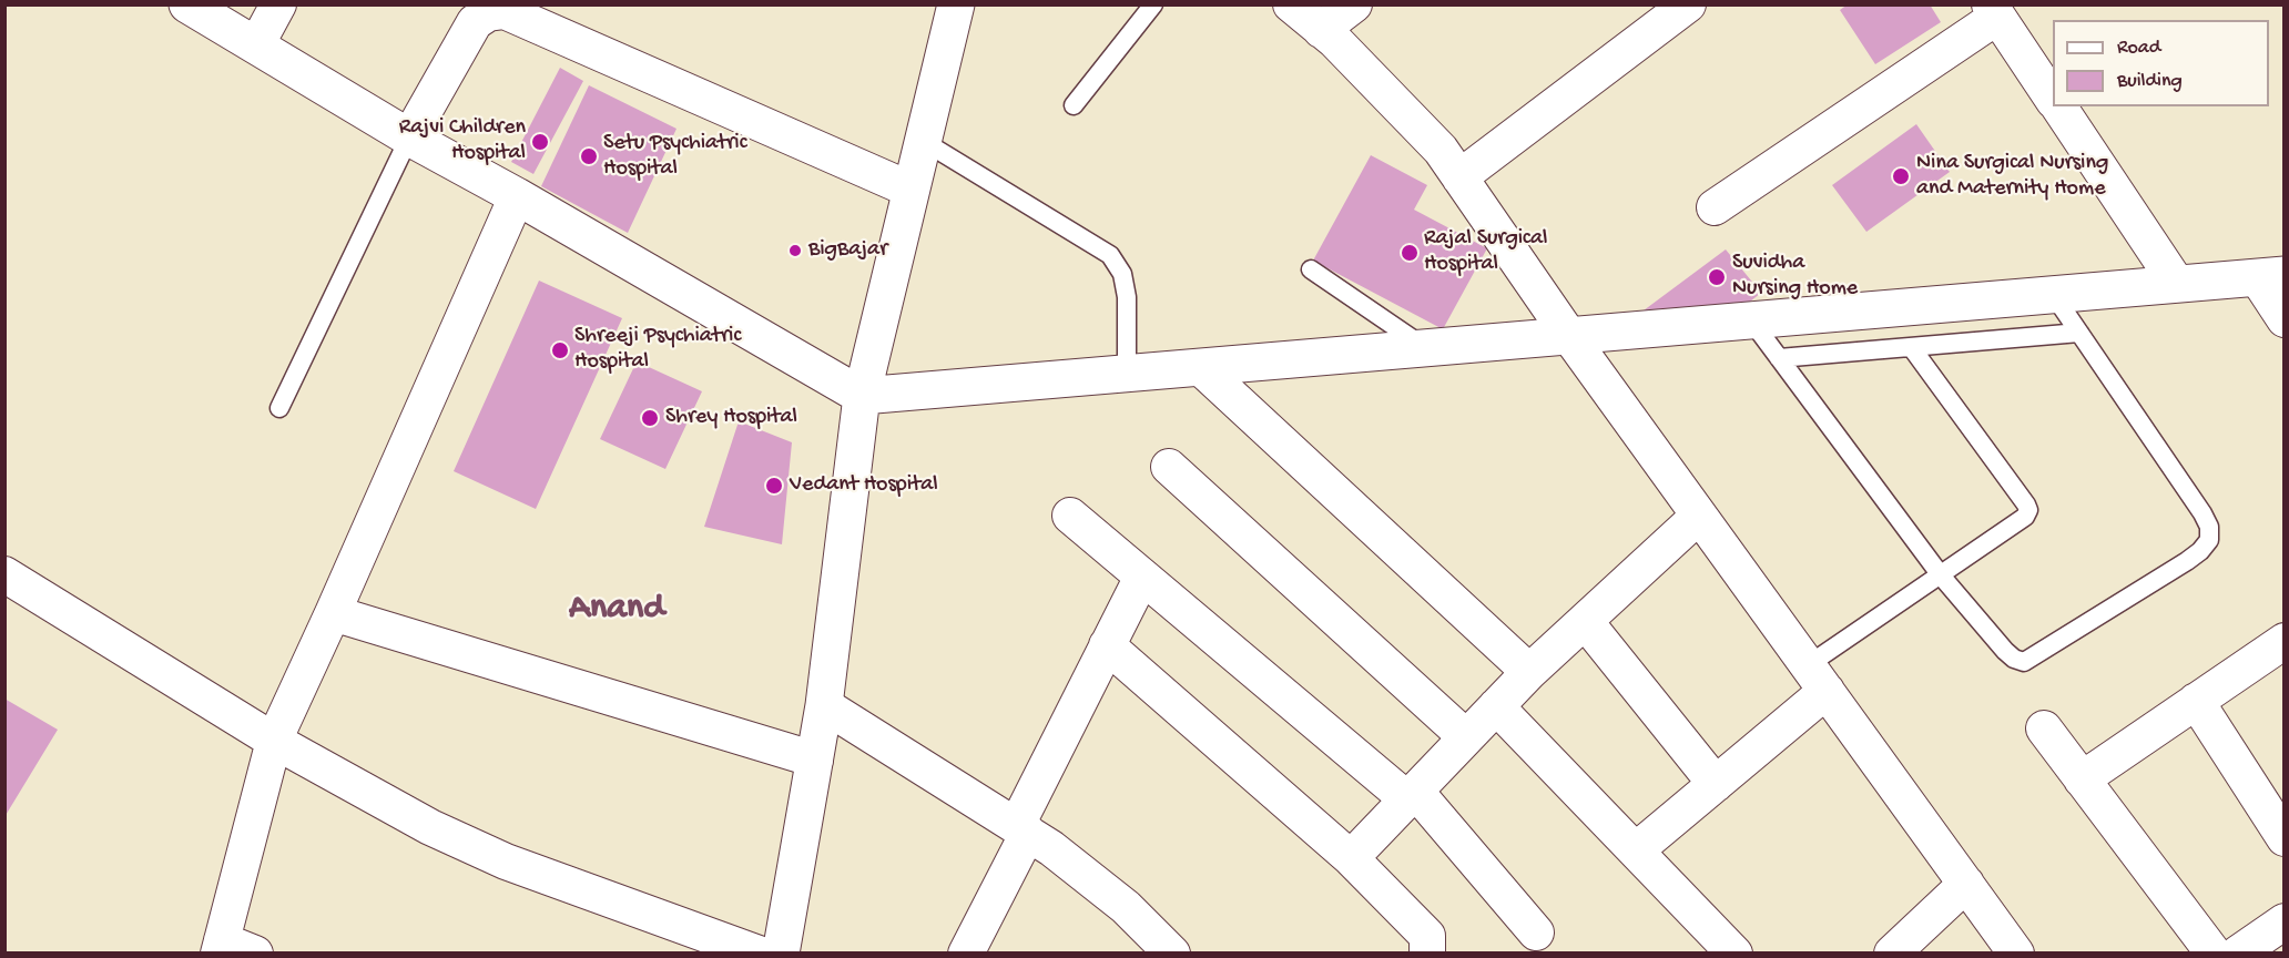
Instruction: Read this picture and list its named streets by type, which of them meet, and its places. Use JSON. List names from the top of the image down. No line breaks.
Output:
{"districts":["Anand"],"places":["Rajvi Children Hospital","Setu Psychiatric Hospital","Nina Surgical Nursing and Maternity Home","BigBajar","Rajal Surgical Hospital","Suvidha Nursing Home","Shreeji Psychiatric Hospital","Shrey Hospital","Vedant Hospital"],"legend":["Road","Building"]}
